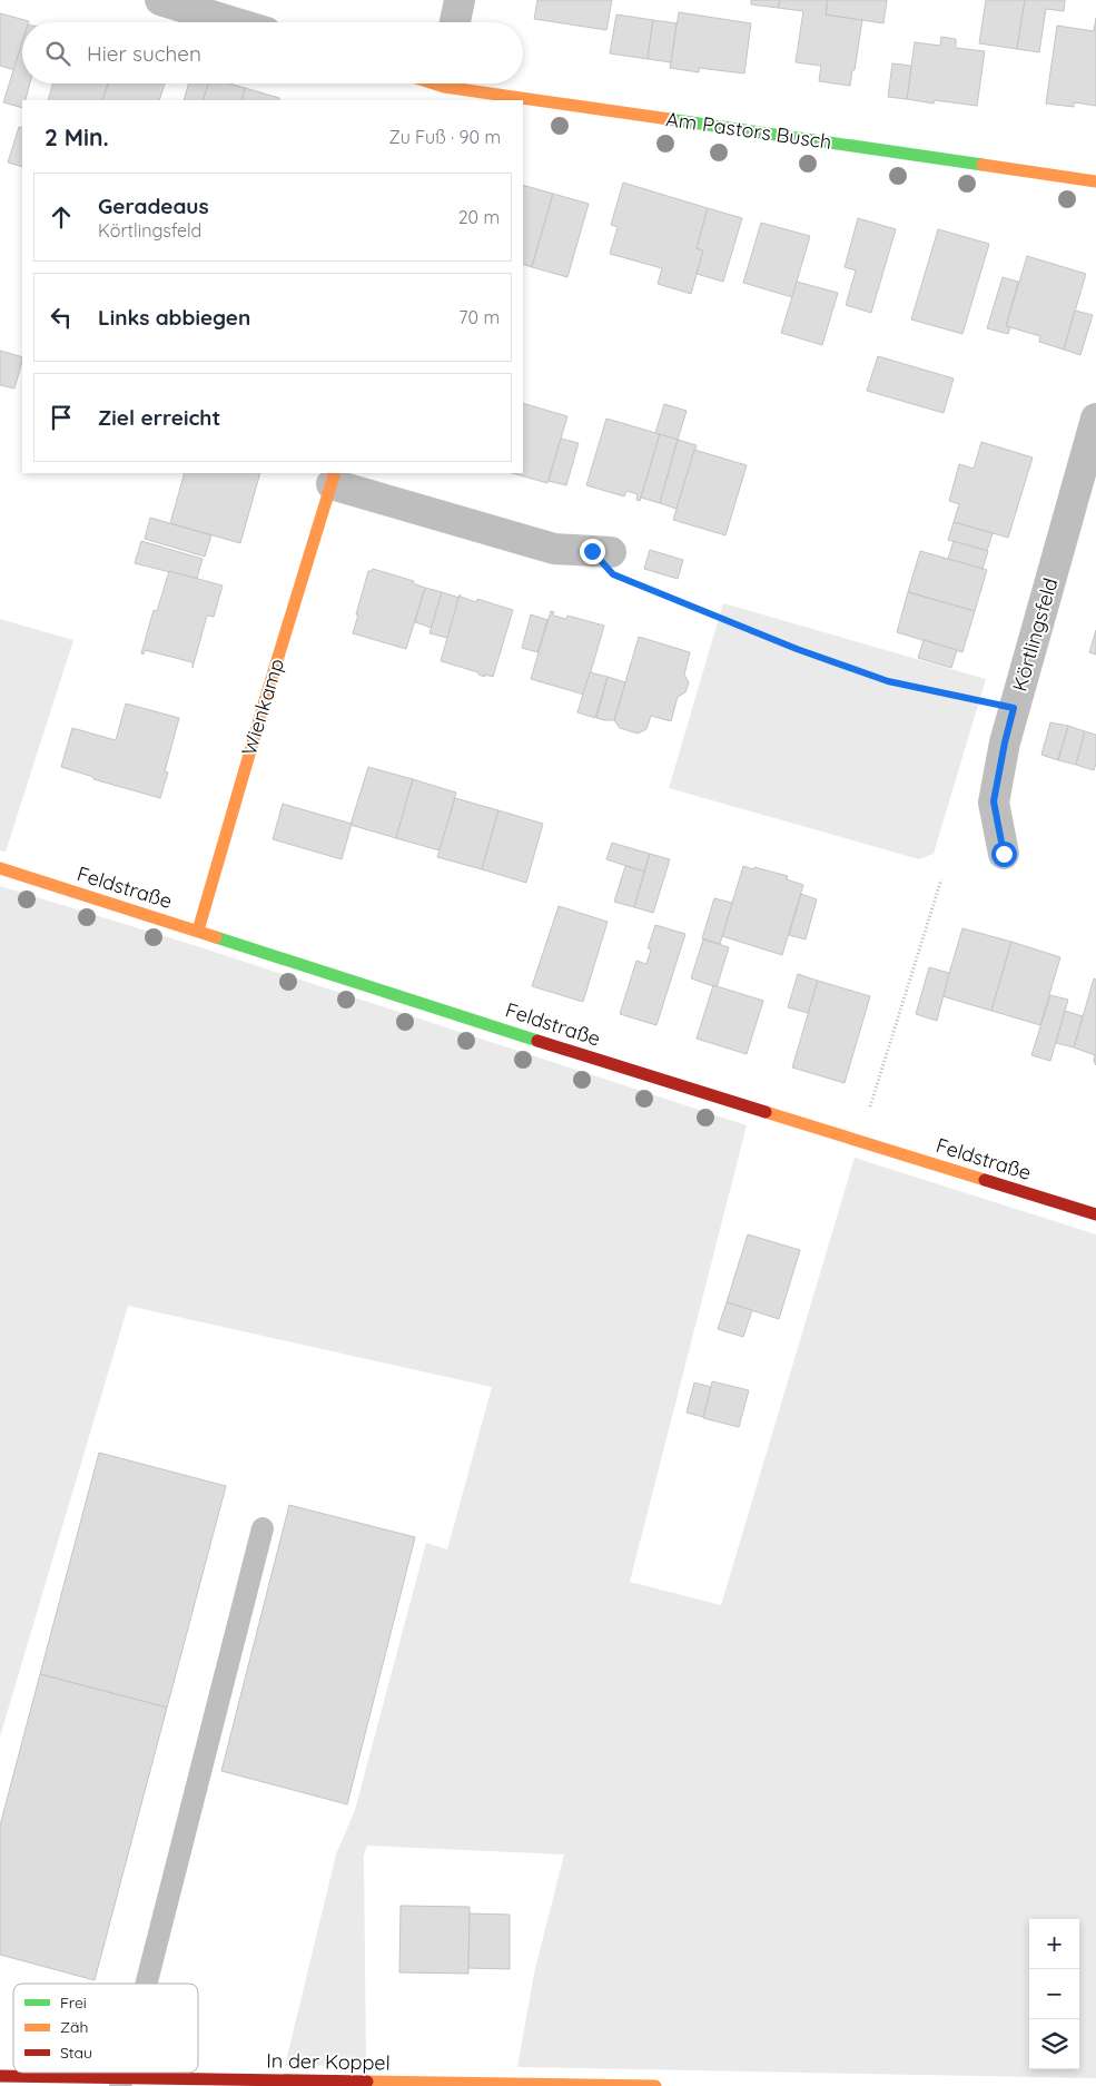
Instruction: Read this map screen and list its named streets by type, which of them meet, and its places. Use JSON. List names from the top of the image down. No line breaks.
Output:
{"streets":{"street":["Am Pastors Busch","Körtlingsfeld","Wienkamp","Feldstraße","In der Koppel"]},"crossings":[["Wienkamp","Feldstraße"]],"legend":["Frei","Zäh","Stau"],"page":{"search":"Hier suchen","heading":["2 Min.","Zu Fuß · 90 m"],"list":[["Geradeaus","Körtlingsfeld","20 m"],["Links abbiegen","70 m"],"Ziel erreicht"],"map_buttons":["+","−"]}}
